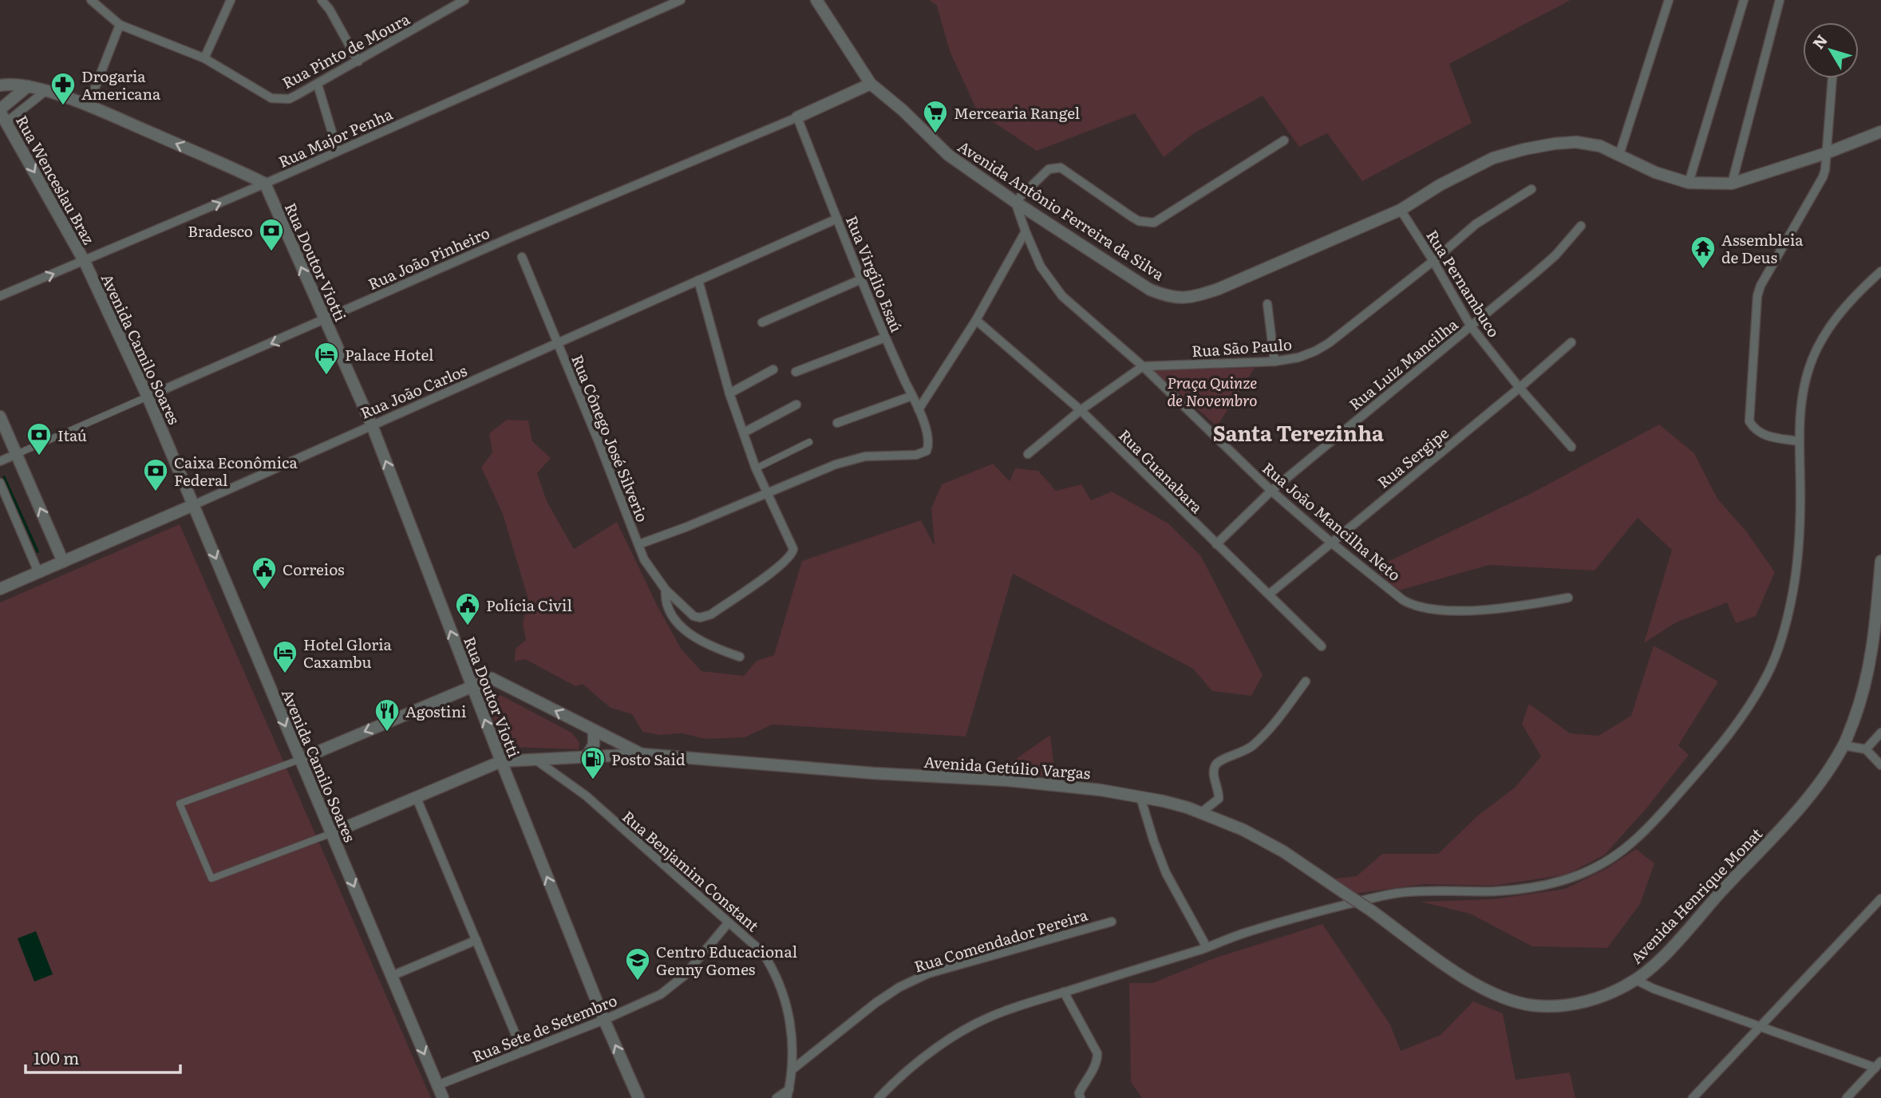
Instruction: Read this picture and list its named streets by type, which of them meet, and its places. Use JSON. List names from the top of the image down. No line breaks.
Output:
{"streets":{"street":["Rua Pinto de Moura","Rua Major Penha","Rua Wenceslau Braz","Avenida Antônio Ferreira da Silva","Rua João Pinheiro","Rua Doutor Viotti","Rua Virgílio Esaú","Rua Pernambuco","Rua São Paulo","Avenida Camilo Soares","Rua Luiz Mancilha","Rua João Carlos","Rua Cônego José Silverio","Rua Sergipe","Rua Guanabara","Rua João Mancilha Neto","Avenida Getúlio Vargas","Rua Benjamim Constant","Avenida Henrique Monat","Rua Comendador Pereira","Rua Sete de Setembro"]},"crossings":[["Rua Major Penha","Rua Wenceslau Braz"],["Rua Major Penha","Rua Doutor Viotti"],["Rua Major Penha","Avenida Camilo Soares"],["Rua Wenceslau Braz","Avenida Camilo Soares"],["Avenida Antônio Ferreira da Silva","Rua João Pinheiro"],["Avenida Antônio Ferreira da Silva","Rua Pernambuco"],["Avenida Antônio Ferreira da Silva","Rua João Mancilha Neto"],["Rua João Pinheiro","Rua Doutor Viotti"],["Rua João Pinheiro","Rua Virgílio Esaú"],["Rua João Pinheiro","Avenida Camilo Soares"],["Rua Doutor Viotti","Rua João Carlos"],["Rua Doutor Viotti","Avenida Getúlio Vargas"],["Rua Doutor Viotti","Rua Sete de Setembro"],["Rua Virgílio Esaú","Rua João Carlos"],["Rua Virgílio Esaú","Rua Cônego José Silverio"],["Rua Pernambuco","Rua São Paulo"],["Rua Pernambuco","Rua Luiz Mancilha"],["Rua Pernambuco","Rua Sergipe"],["Rua São Paulo","Rua João Mancilha Neto"],["Avenida Camilo Soares","Rua João Carlos"],["Avenida Camilo Soares","Avenida Getúlio Vargas"],["Avenida Camilo Soares","Rua Sete de Setembro"],["Rua Luiz Mancilha","Rua Guanabara"],["Rua Luiz Mancilha","Rua João Mancilha Neto"],["Rua João Carlos","Rua Cônego José Silverio"],["Rua Sergipe","Rua Guanabara"],["Rua Sergipe","Rua João Mancilha Neto"],["Avenida Getúlio Vargas","Rua Benjamim Constant"],["Avenida Getúlio Vargas","Avenida Henrique Monat"],["Rua Benjamim Constant","Rua Comendador Pereira"],["Rua Benjamim Constant","Rua Sete de Setembro"]],"one_way":["Rua Major Penha","Rua Wenceslau Braz"],"districts":["Santa Terezinha"],"parks":["Praça Quinze de Novembro"],"places":{"pharmacy":["Drogaria Americana"],"supermarket":["Mercearia Rangel"],"bank":["Bradesco","Itaú","Caixa Econômica Federal"],"temple":["Assembleia de Deus"],"hotel":["Palace Hotel","Hotel Gloria Caxambu"],"public building":["Correios","Polícia Civil"],"restaurant":["Agostini"],"fuel station":["Posto Said"],"school or university":["Centro Educacional Genny Gomes"]},"scale_bar":"100 m","north":"top left"}
